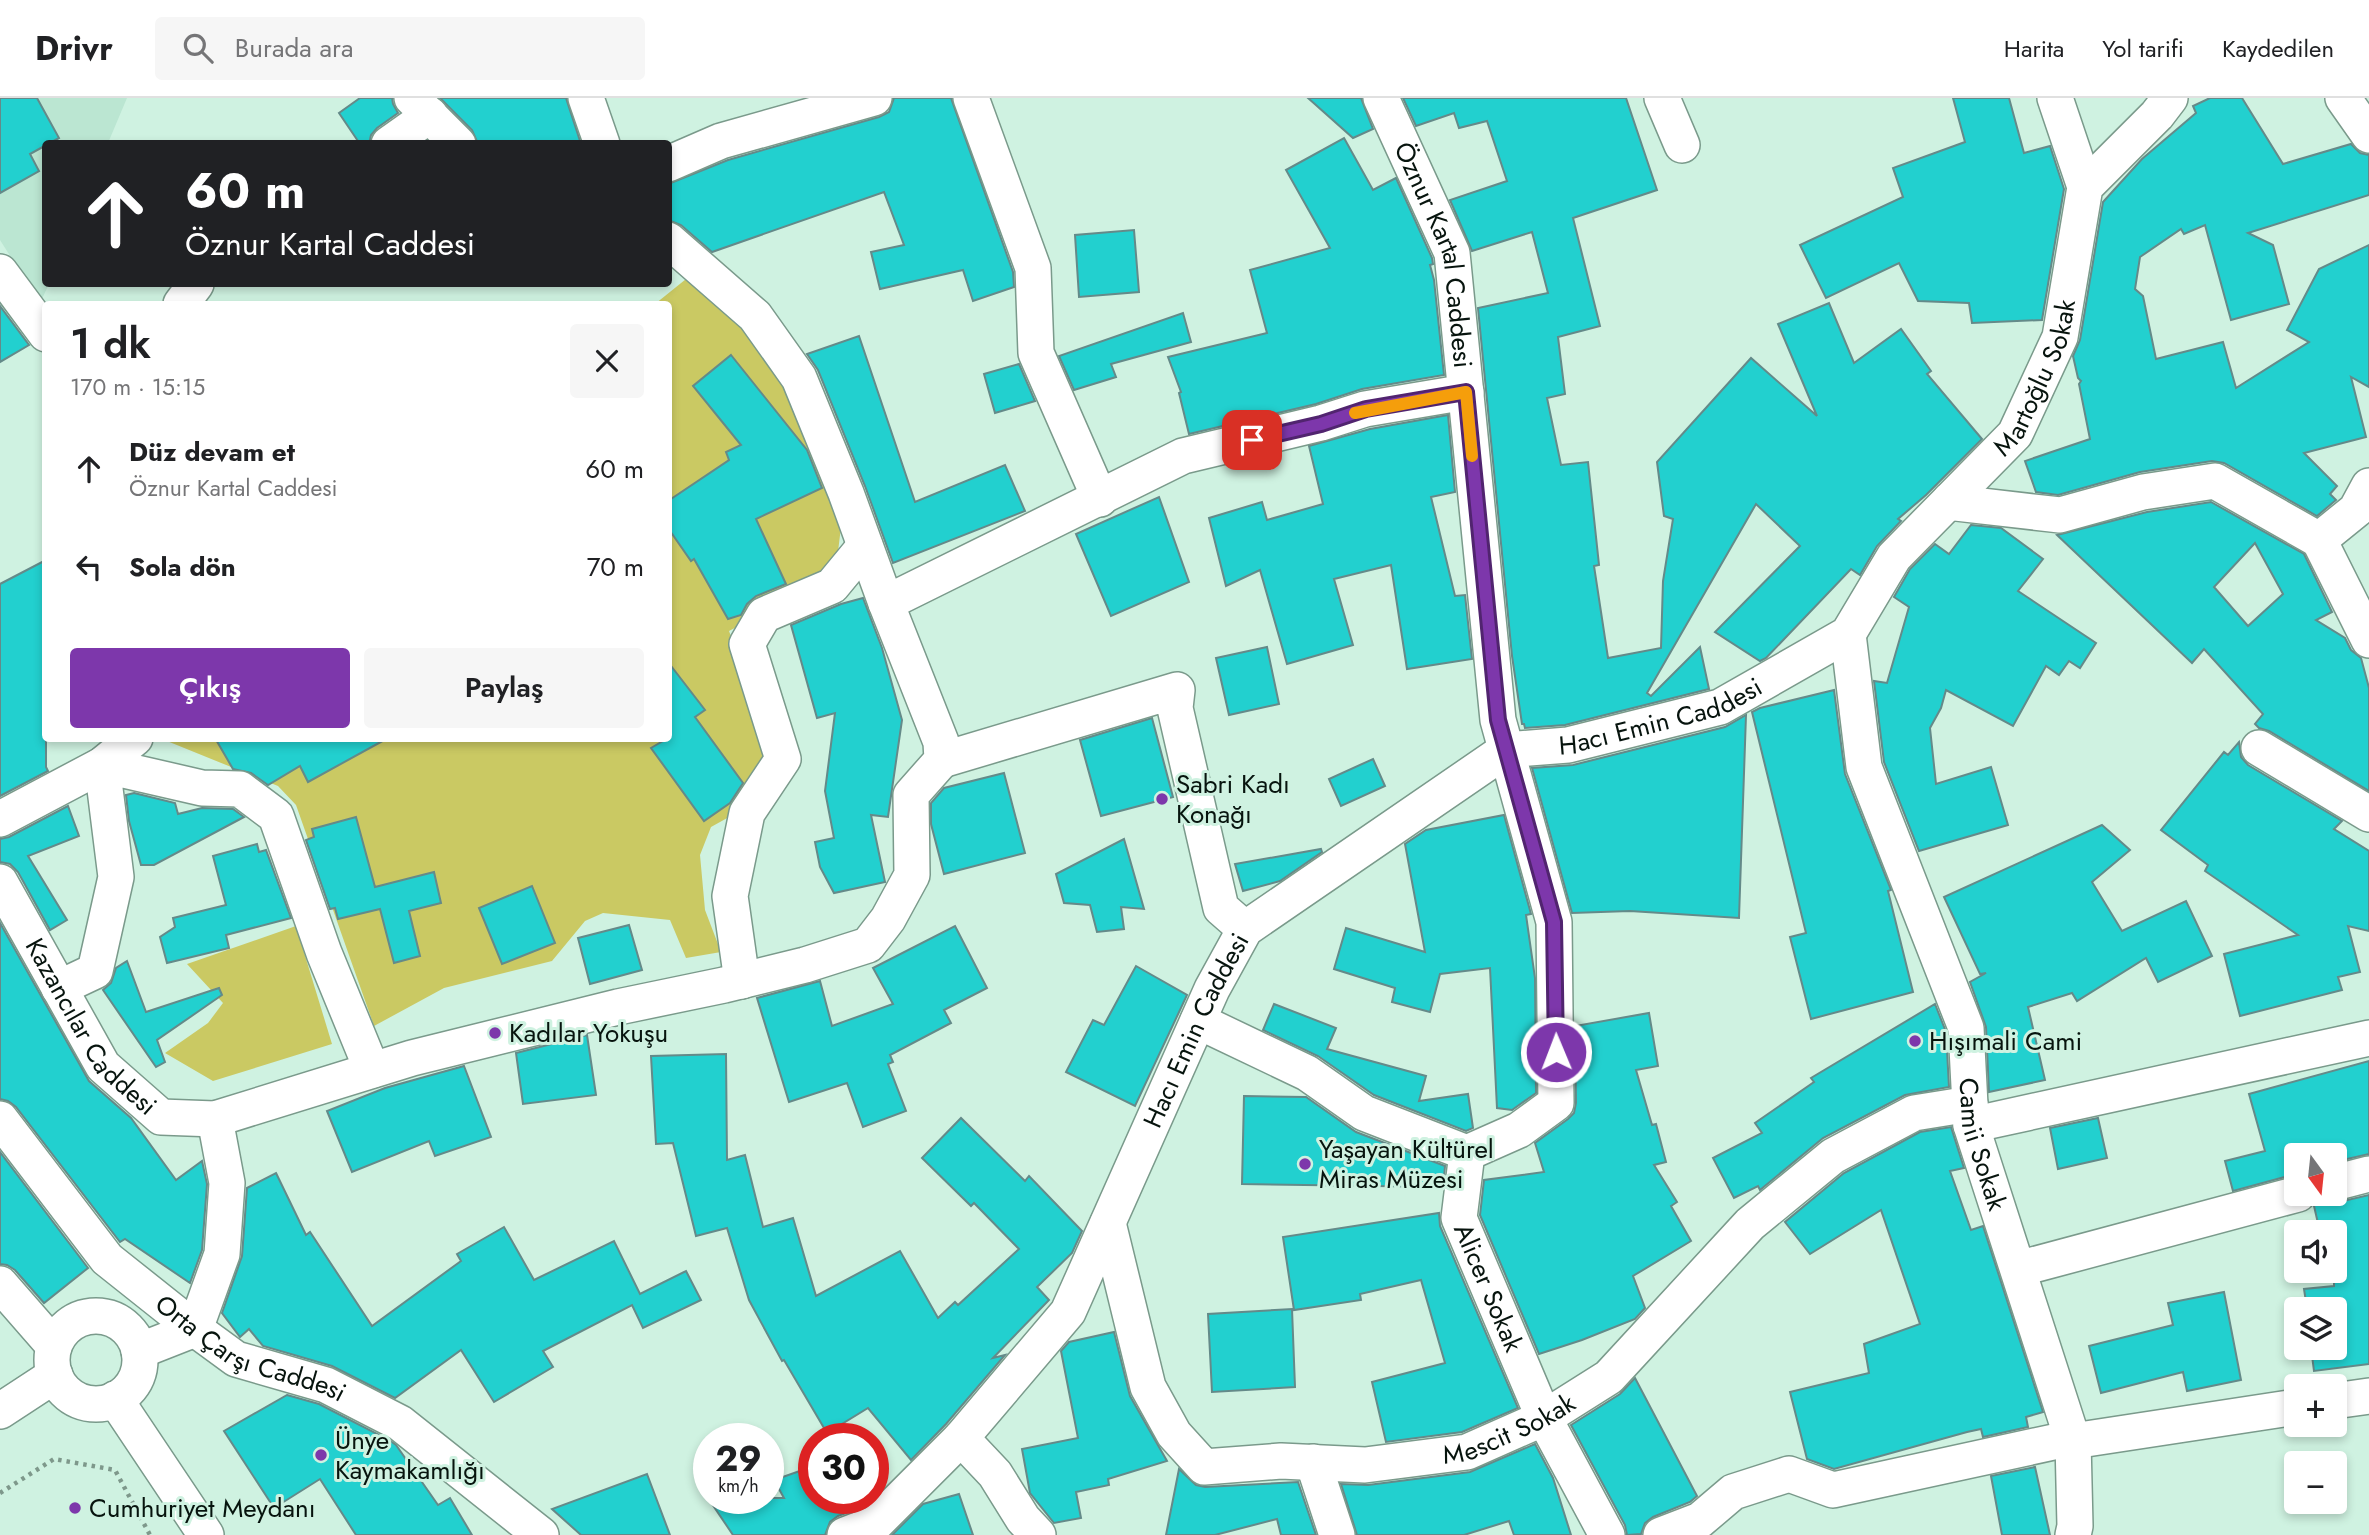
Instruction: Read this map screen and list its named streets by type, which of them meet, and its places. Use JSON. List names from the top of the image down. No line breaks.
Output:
{"streets":{"street":["Öznur Kartal Caddesi","Martoğlu Sokak","Hacı Emin Caddesi","Kazancılar Caddesi","Camii Sokak","Alicer Sokak","Orta Çarşı Caddesi","Mescit Sokak"]},"crossings":[["Öznur Kartal Caddesi","Hacı Emin Caddesi"],["Martoğlu Sokak","Hacı Emin Caddesi"],["Martoğlu Sokak","Camii Sokak"],["Hacı Emin Caddesi","Camii Sokak"],["Hacı Emin Caddesi","Mescit Sokak"],["Camii Sokak","Mescit Sokak"],["Alicer Sokak","Mescit Sokak"]],"places":["Sabri Kadı Konağı","Kadılar Yokuşu","Hışımali Cami","Yaşayan Kültürel Miras Müzesi","Ünye Kaymakamlığı","Cumhuriyet Meydanı"],"north":"bottom","page":{"header":"Drivr","search":"Burada ara","nav":["Harita","Yol tarifi","Kaydedilen"],"turn":["60 m","Öznur Kartal Caddesi"],"heading":["1 dk","170 m · 15:15"],"list":[{"name":"Düz devam et","note":"Öznur Kartal Caddesi","value":"60 m"},{"name":"Sola dön","value":"70 m"}],"buttons":["Çıkış","Paylaş"],"map_buttons":["+","−"],"speed":"29 km/h","limit":"30"}}
